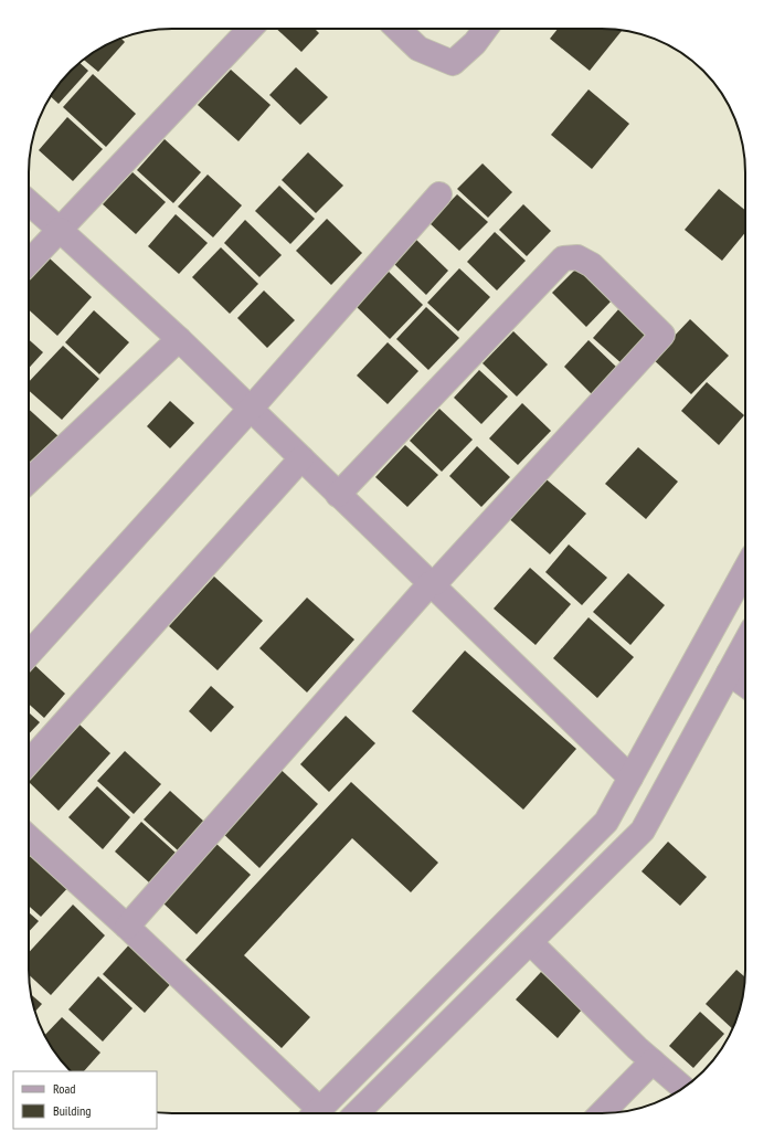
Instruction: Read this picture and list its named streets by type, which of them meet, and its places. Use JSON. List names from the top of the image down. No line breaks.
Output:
{"legend":["Road","Building"]}
